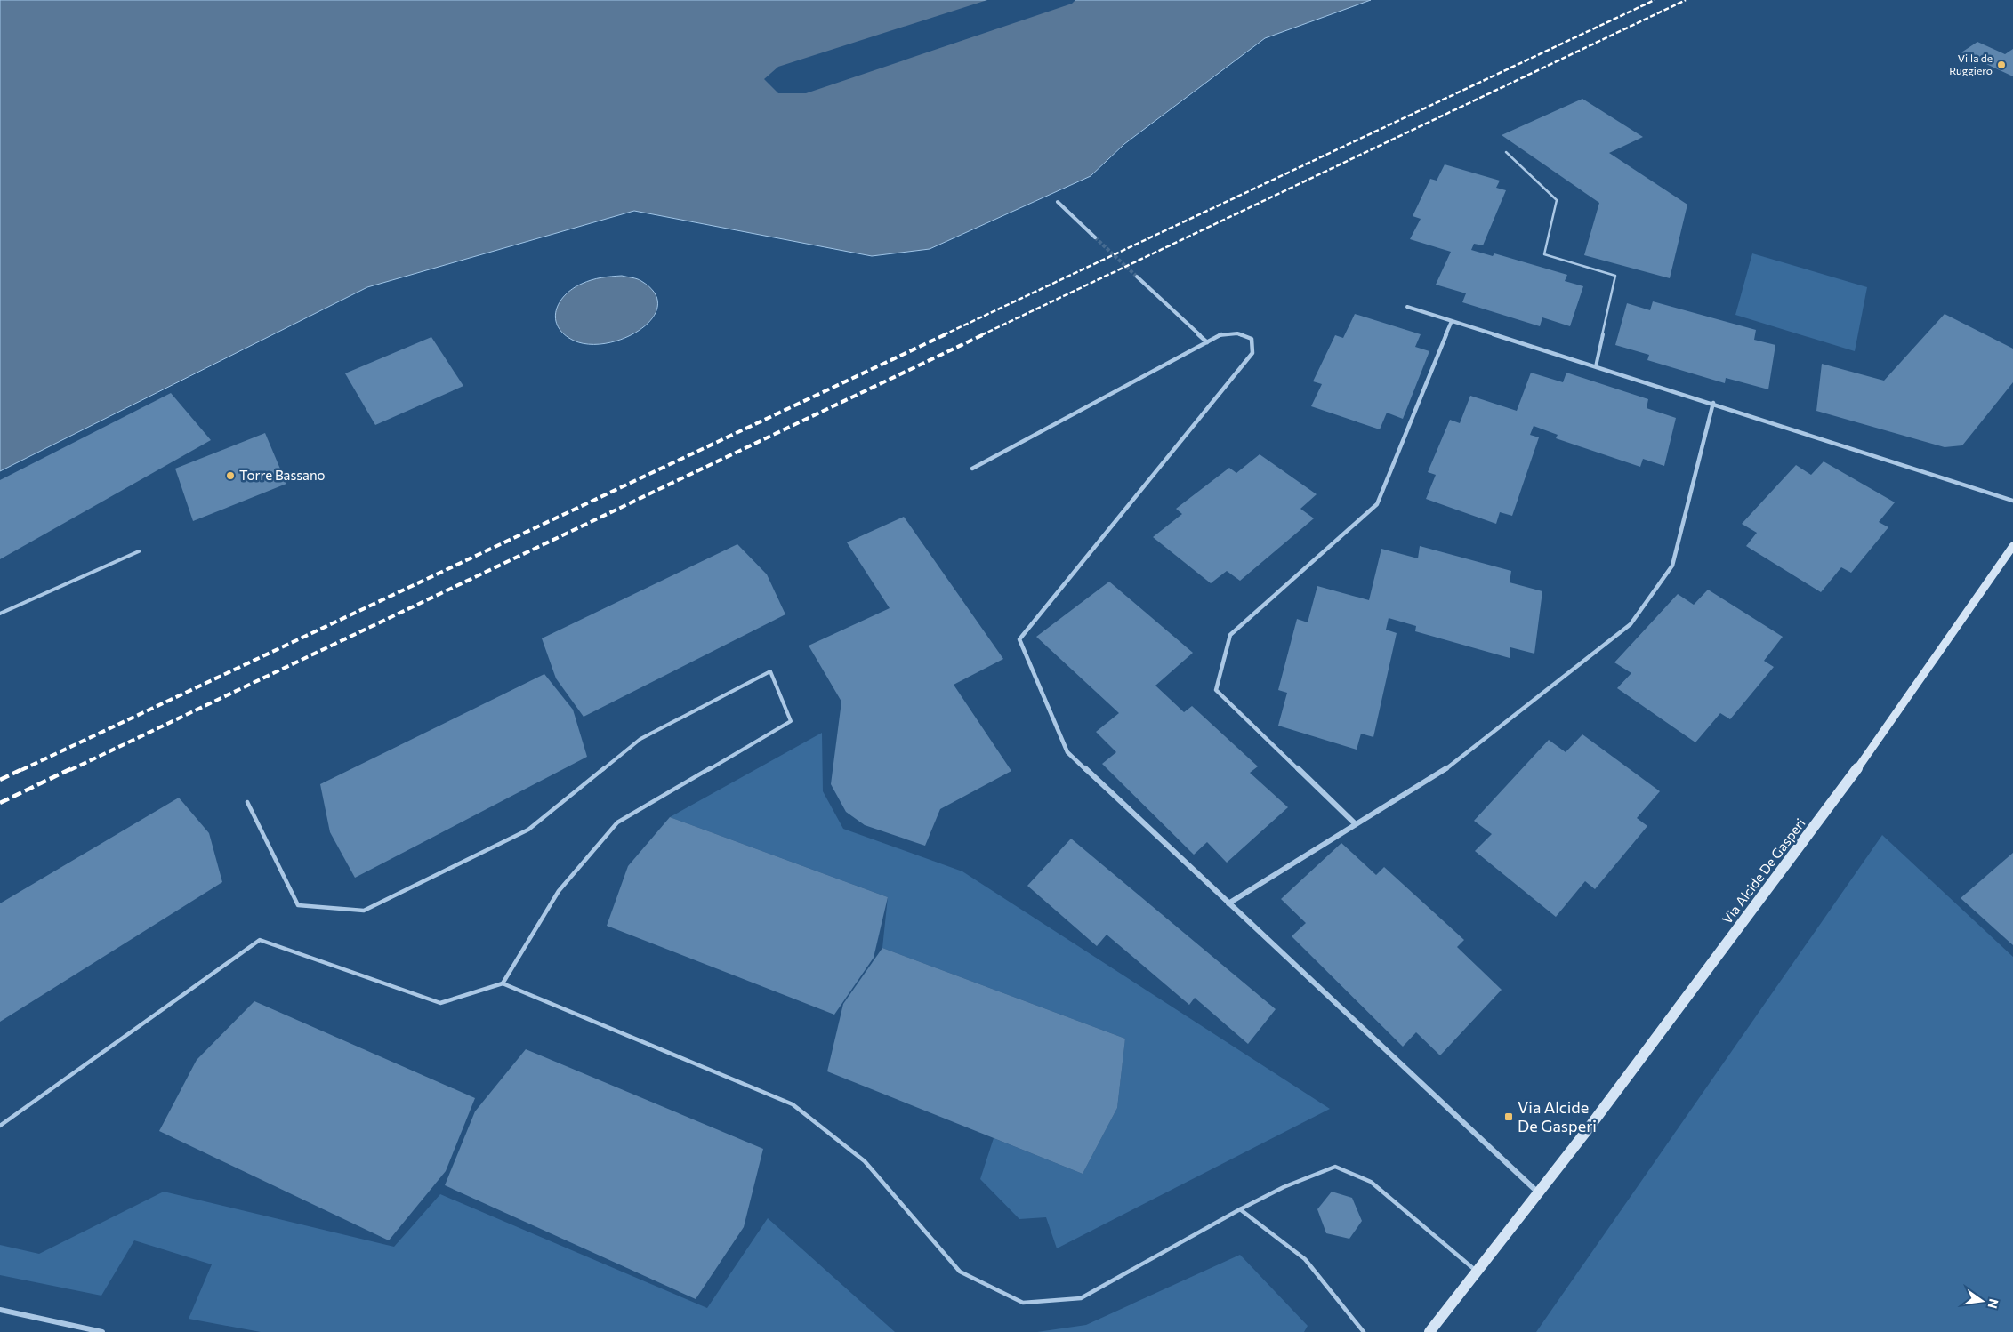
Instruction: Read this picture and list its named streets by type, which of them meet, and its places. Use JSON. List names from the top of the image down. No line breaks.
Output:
{"streets":{"street":["Via Alcide De Gasperi"]},"places":{"other":["Villa de Ruggiero","Torre Bassano"],"transit":["Via Alcide De Gasperi"]},"north":"right"}
